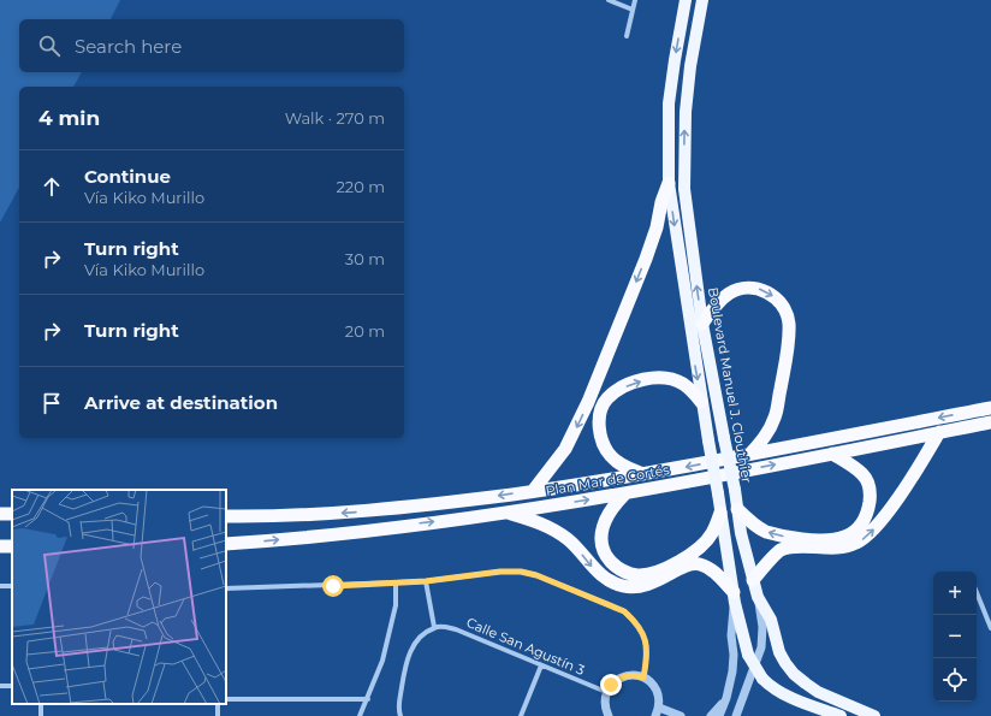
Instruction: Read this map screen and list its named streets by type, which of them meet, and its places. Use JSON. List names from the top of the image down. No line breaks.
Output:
{"streets":{"highway":["Plan Mar de Cortés"],"main road":["Boulevard Manuel J. Clouthier"],"street":["Calle San Agustín 3"]},"page":{"search":"Search here","heading":["4 min","Walk · 270 m"],"list":[["Continue","Vía Kiko Murillo","220 m"],["Turn right","Vía Kiko Murillo","30 m"],["Turn right","20 m"],"Arrive at destination"],"map_buttons":["+","−"]}}
